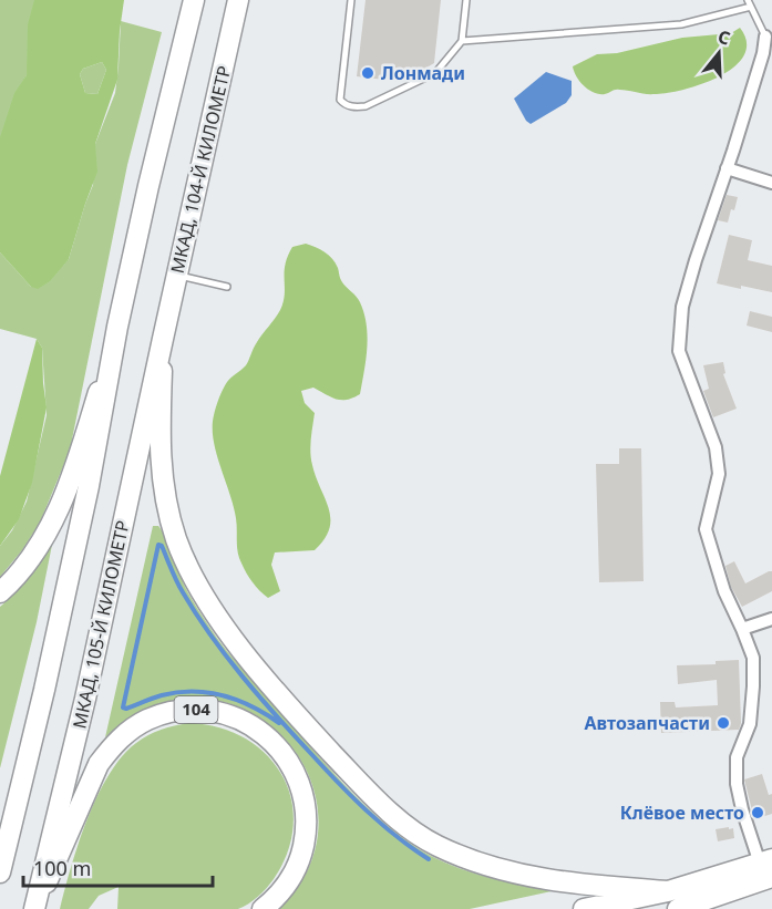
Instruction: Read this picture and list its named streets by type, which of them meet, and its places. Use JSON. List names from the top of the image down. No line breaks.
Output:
{"streets":{"main road":["МКАД, 104-Й КИЛОМЕТР","МКАД, 105-Й КИЛОМЕТР","104"]},"crossings":[["МКАД, 104-Й КИЛОМЕТР","МКАД, 105-Й КИЛОМЕТР"],["МКАД, 105-Й КИЛОМЕТР","104"]],"places":["Лонмади","Автозапчасти","Клёвое место"],"scale_bar":"100 m","north":"top"}
